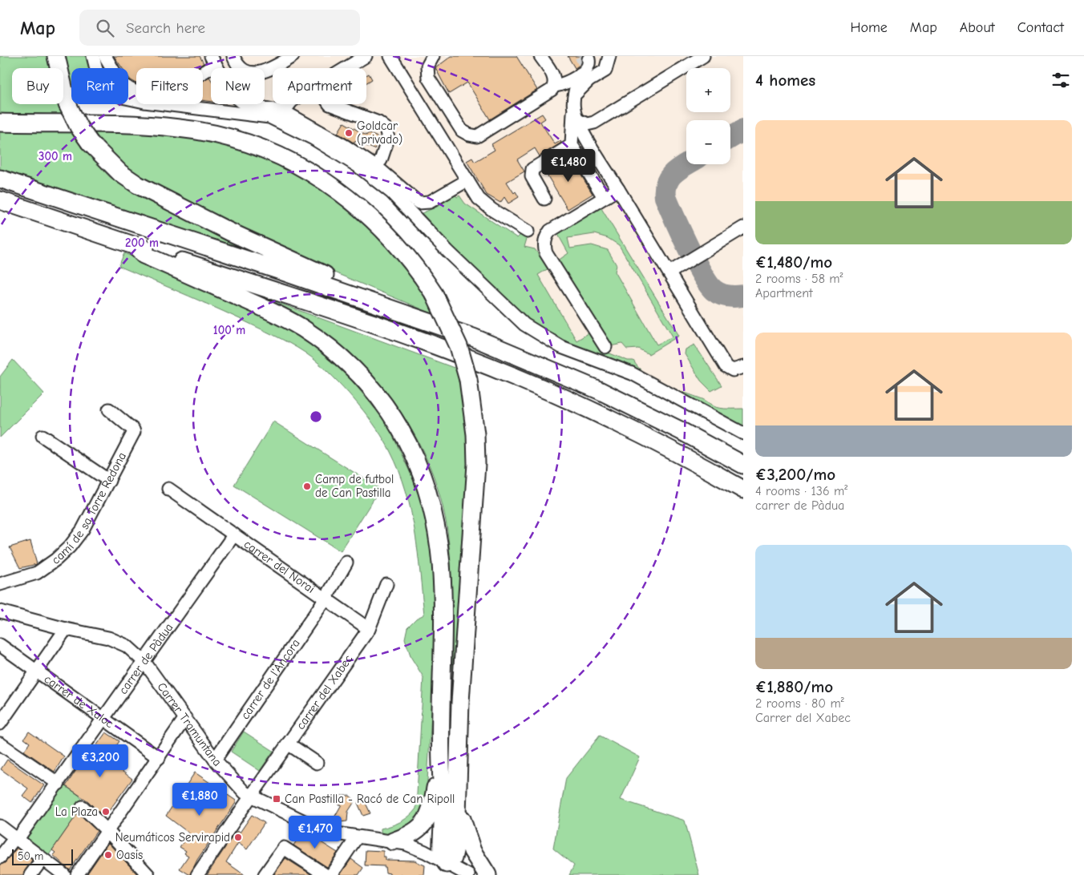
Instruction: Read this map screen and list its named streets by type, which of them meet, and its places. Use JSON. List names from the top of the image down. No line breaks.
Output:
{"streets":{"street":["camí de sa Torre Redona","carrer del Norai","carrer de Pàdua","carrer de l'Àncora","carrer del Xabec","carrer de Xaloc","Carrer Tramuntana"]},"crossings":[["carrer del Norai","carrer de Pàdua"],["carrer del Norai","carrer de l'Àncora"],["carrer del Norai","carrer del Xabec"],["carrer de Pàdua","carrer de Xaloc"],["carrer de Pàdua","Carrer Tramuntana"],["carrer de l'Àncora","Carrer Tramuntana"],["carrer del Xabec","Carrer Tramuntana"]],"places":{"other":["Goldcar (privado)","Camp de futbol de Can Pastilla","La Plaza","Neumáticos Servirapid","Oasis"],"transit":["Can Pastilla - Racó de Can Ripoll"]},"scale_bar":"50 m","page":{"header":"Map","search":"Search here","nav":["Home","Map","About","Contact"],"heading":"4 homes","map_buttons":["+","−"],"chip":["Buy","Rent","Filters","New","Apartment"],"list":[{"name":"€1,480/mo","note":"2 rooms · 58 m² · Apartment"},{"name":"€3,200/mo","note":"4 rooms · 136 m² · carrer de Pàdua"},{"name":"€1,880/mo","note":"2 rooms · 80 m² · Carrer del Xabec"}],"price":["€1,480","€3,200","€1,880","€1,470"],"scale":"50 m"},"rings":["300 m","200 m","100 m"]}
